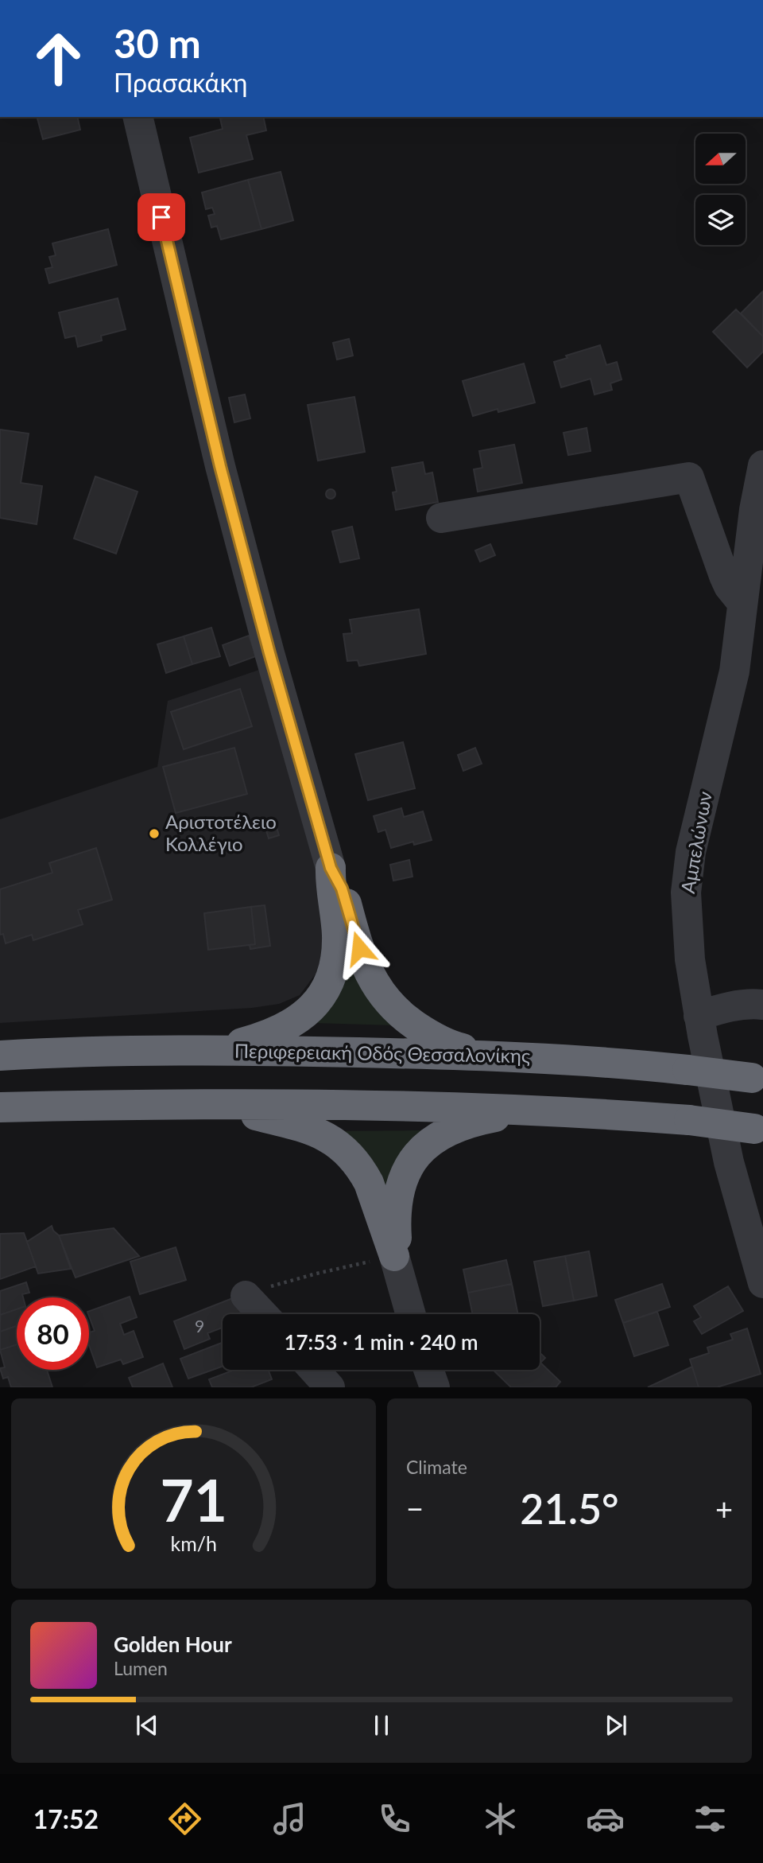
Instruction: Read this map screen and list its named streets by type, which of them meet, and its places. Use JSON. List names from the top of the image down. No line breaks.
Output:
{"streets":{"highway":["Περιφερειακή Οδός Θεσσαλονίκης"],"street":["Αμπελώνων"]},"places":["Αριστοτέλειο Κολλέγιο"],"house_numbers":["9"],"north":"left","page":{"turn":["30 m","Πρασακάκη"],"limit":"80","trip":"17:53 · 1 min · 240 m","tile":"Climate","heat":["−","21.5°","+"],"song":["Golden Hour","Lumen"],"tabs":"17:52","gauge":["71","km/h"]}}
